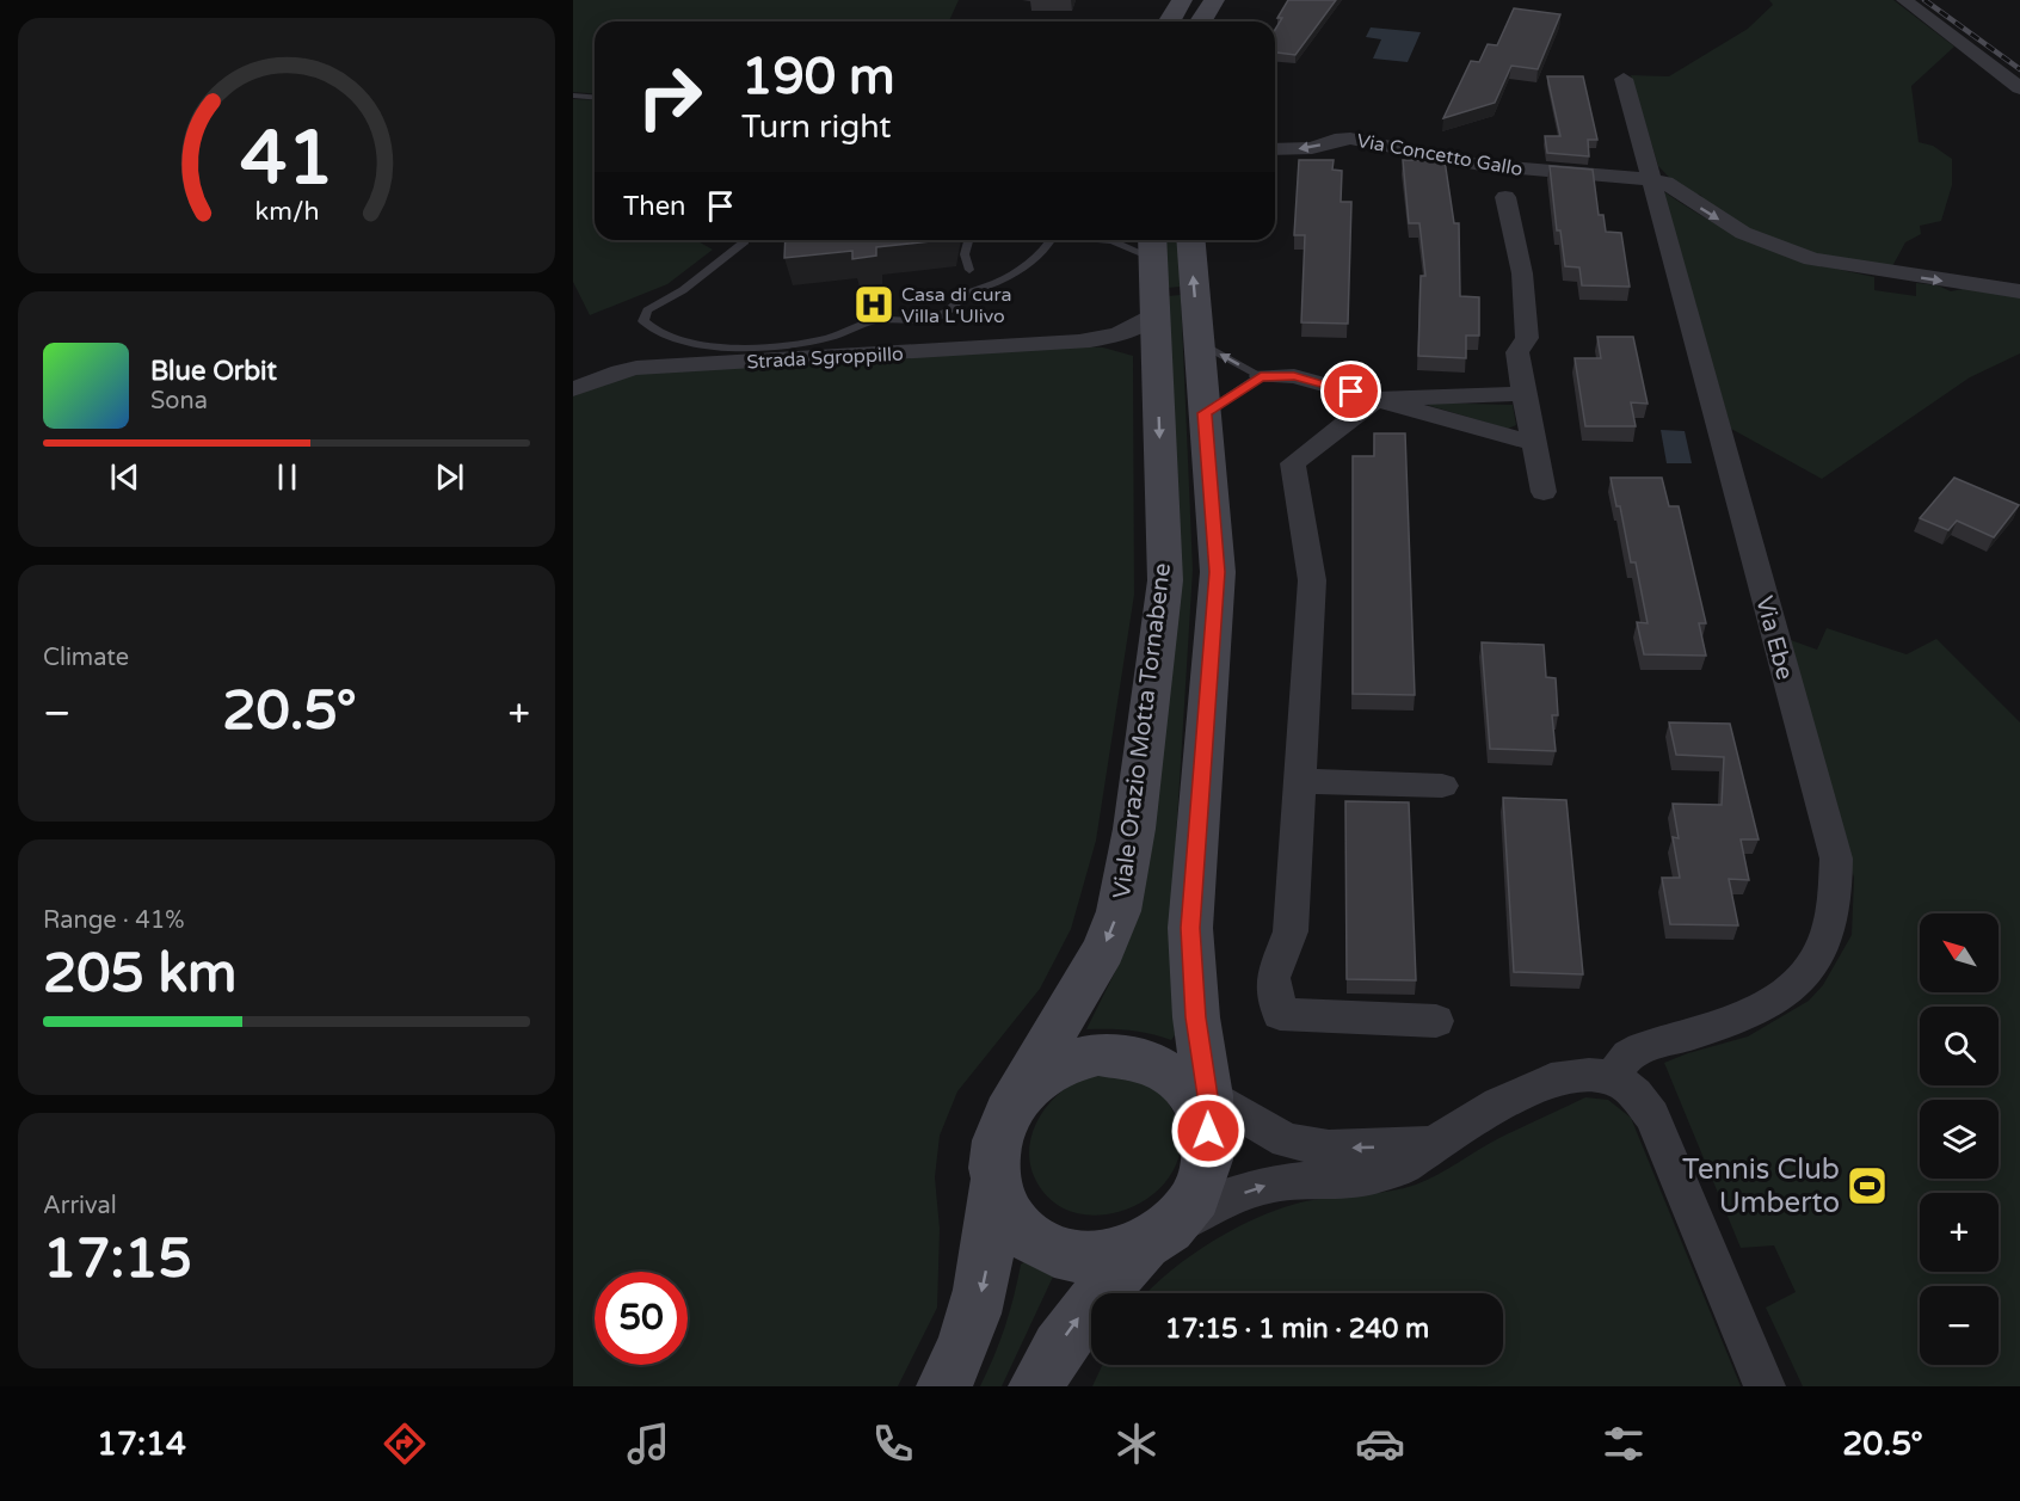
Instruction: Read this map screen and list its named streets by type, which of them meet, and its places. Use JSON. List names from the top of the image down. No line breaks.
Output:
{"streets":{"main road":["Viale Orazio Motta Tornabene"],"street":["Via Concetto Gallo","Strada Sgroppillo","Via Ebe"]},"crossings":[["Via Concetto Gallo","Via Ebe"]],"places":{"hospital":["Casa di cura Villa L'Ulivo"],"sports":["Tennis Club Umberto"]},"north":"top left","page":{"turn":["190 m","Turn right"],"then":"Then","song":["Blue Orbit","Sona"],"tile":["Climate",["Range · 41%","205 km"],["Arrival","17:15"]],"heat":["−","20.5°","+"],"map_buttons":["+","−"],"limit":"50","trip":"17:15 · 1 min · 240 m","tabs":["17:14","20.5°"],"gauge":["41","km/h"]}}
